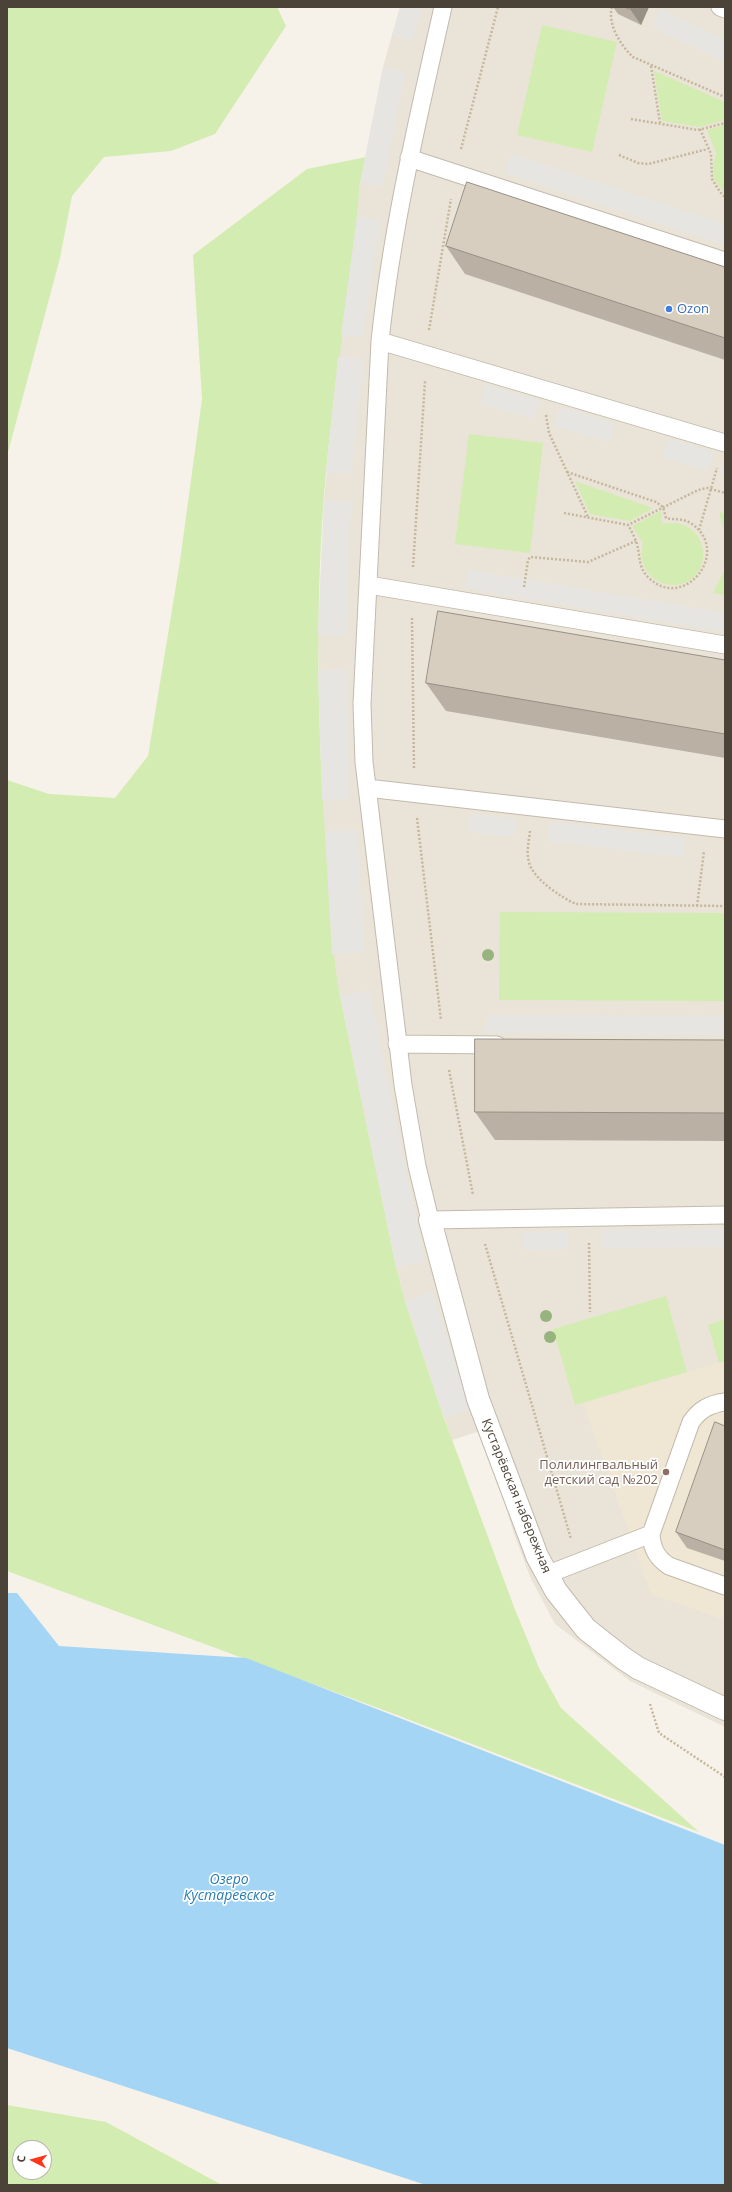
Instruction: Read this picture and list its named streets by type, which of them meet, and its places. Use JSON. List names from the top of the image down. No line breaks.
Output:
{"streets":{"street":["Кустарёвская набережная"]},"water":["Озеро Кустаревское"],"places":["Ozon","Полилингвальный детский сад №202"],"north":"left"}
